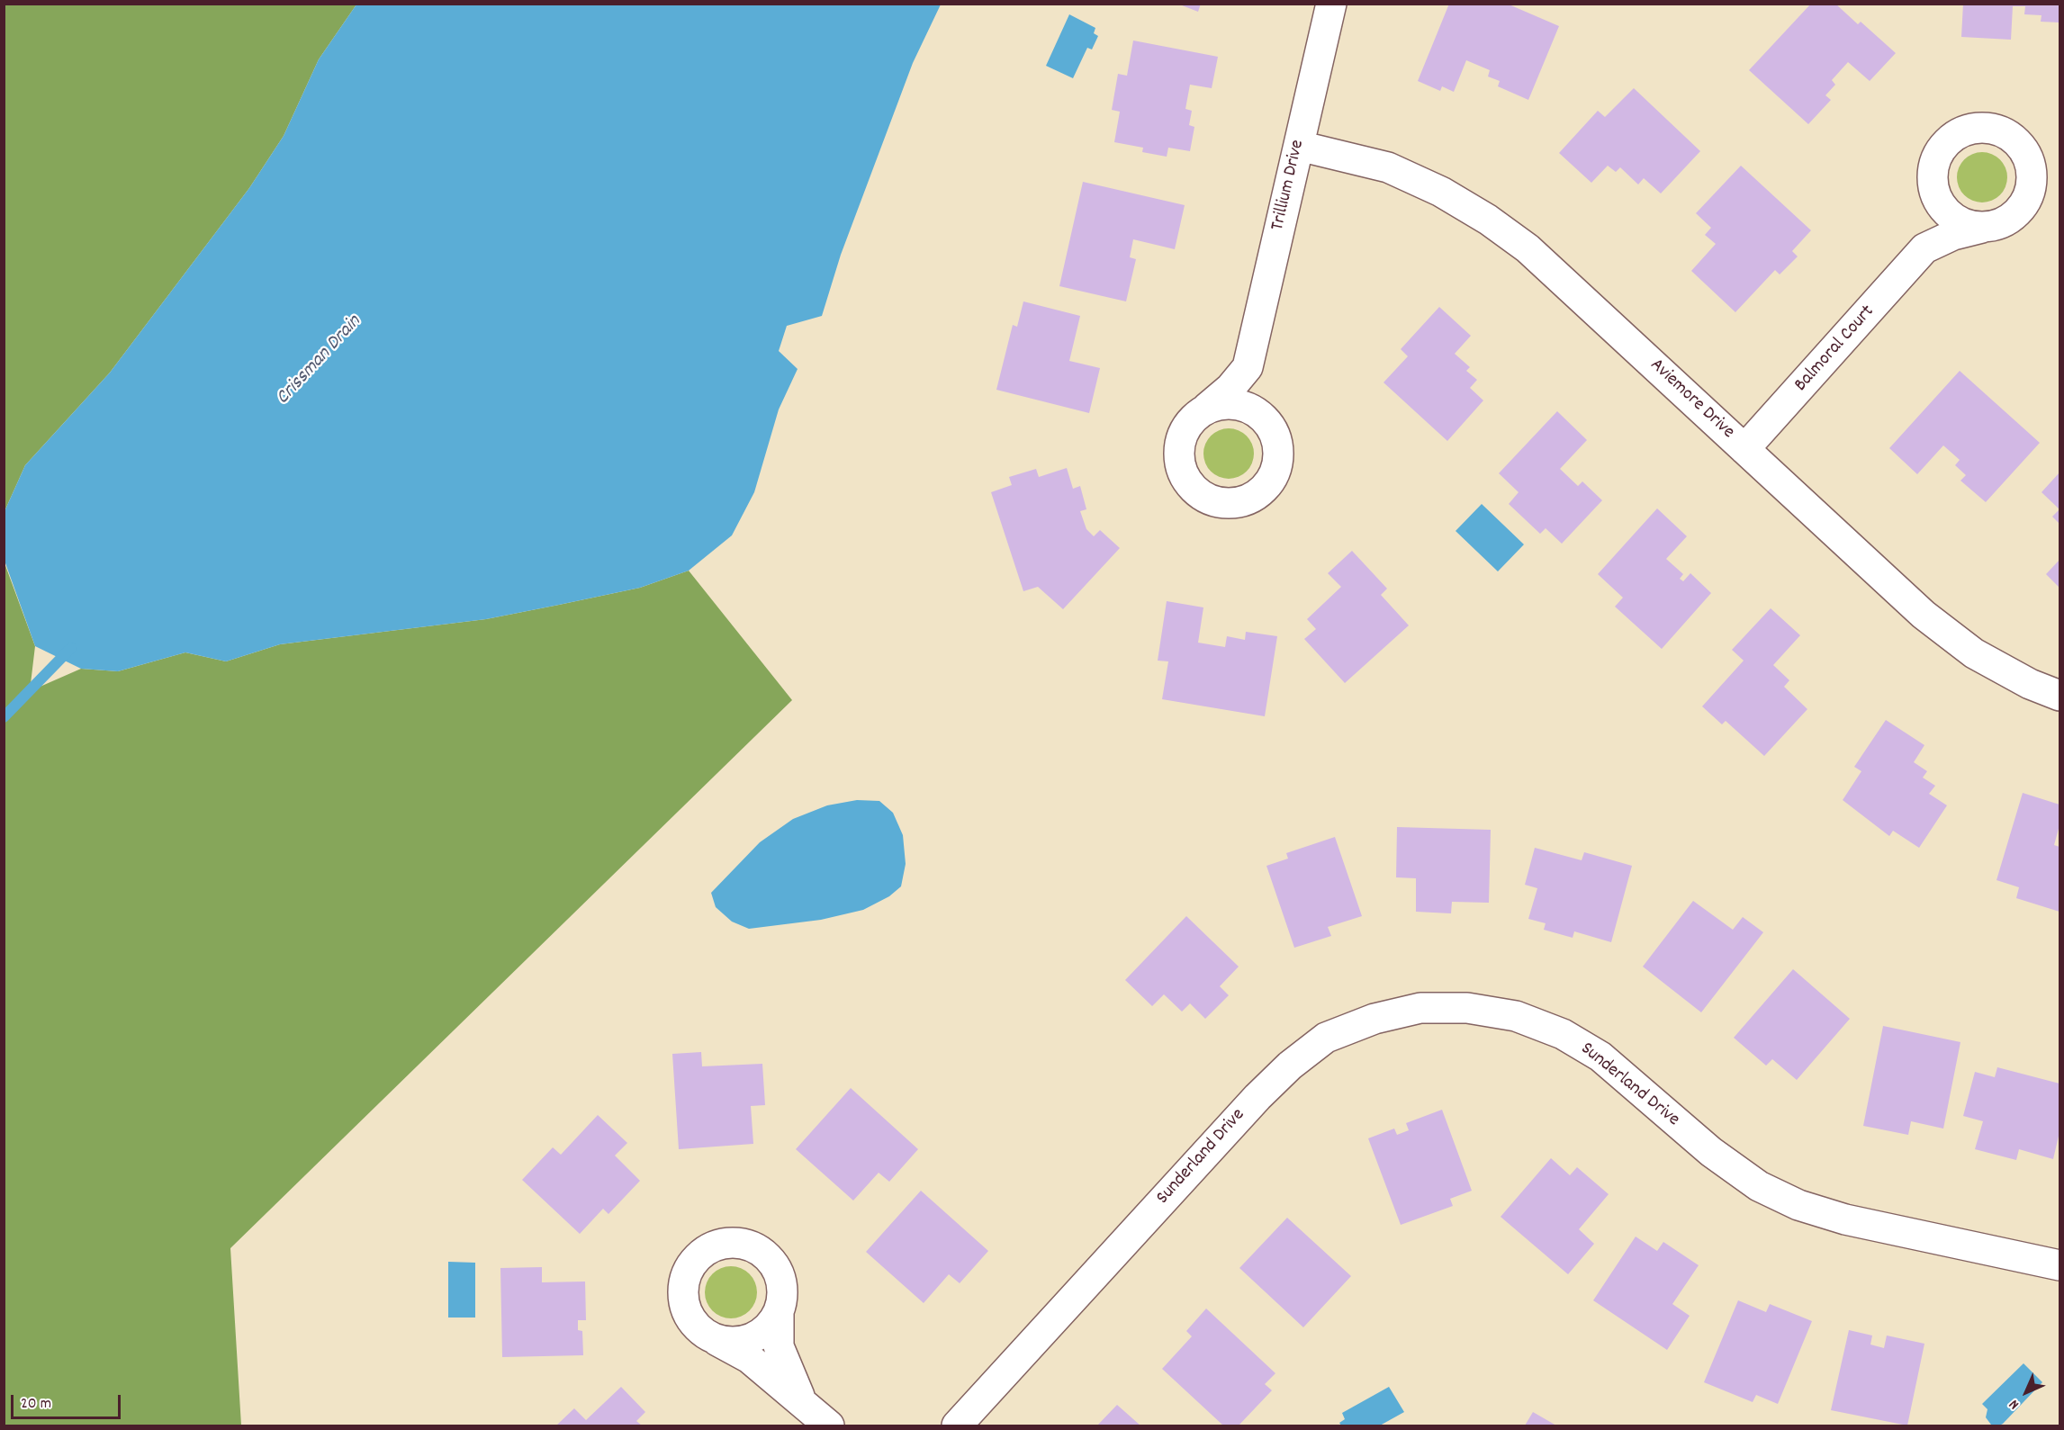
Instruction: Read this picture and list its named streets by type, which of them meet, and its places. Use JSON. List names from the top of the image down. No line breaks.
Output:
{"streets":{"street":["Trillium Drive","Balmoral Court","Aviemore Drive","Sunderland Drive"]},"crossings":[["Trillium Drive","Aviemore Drive"],["Balmoral Court","Aviemore Drive"]],"water":["Crissman Drain"],"scale_bar":"20 m","north":"bottom left"}
